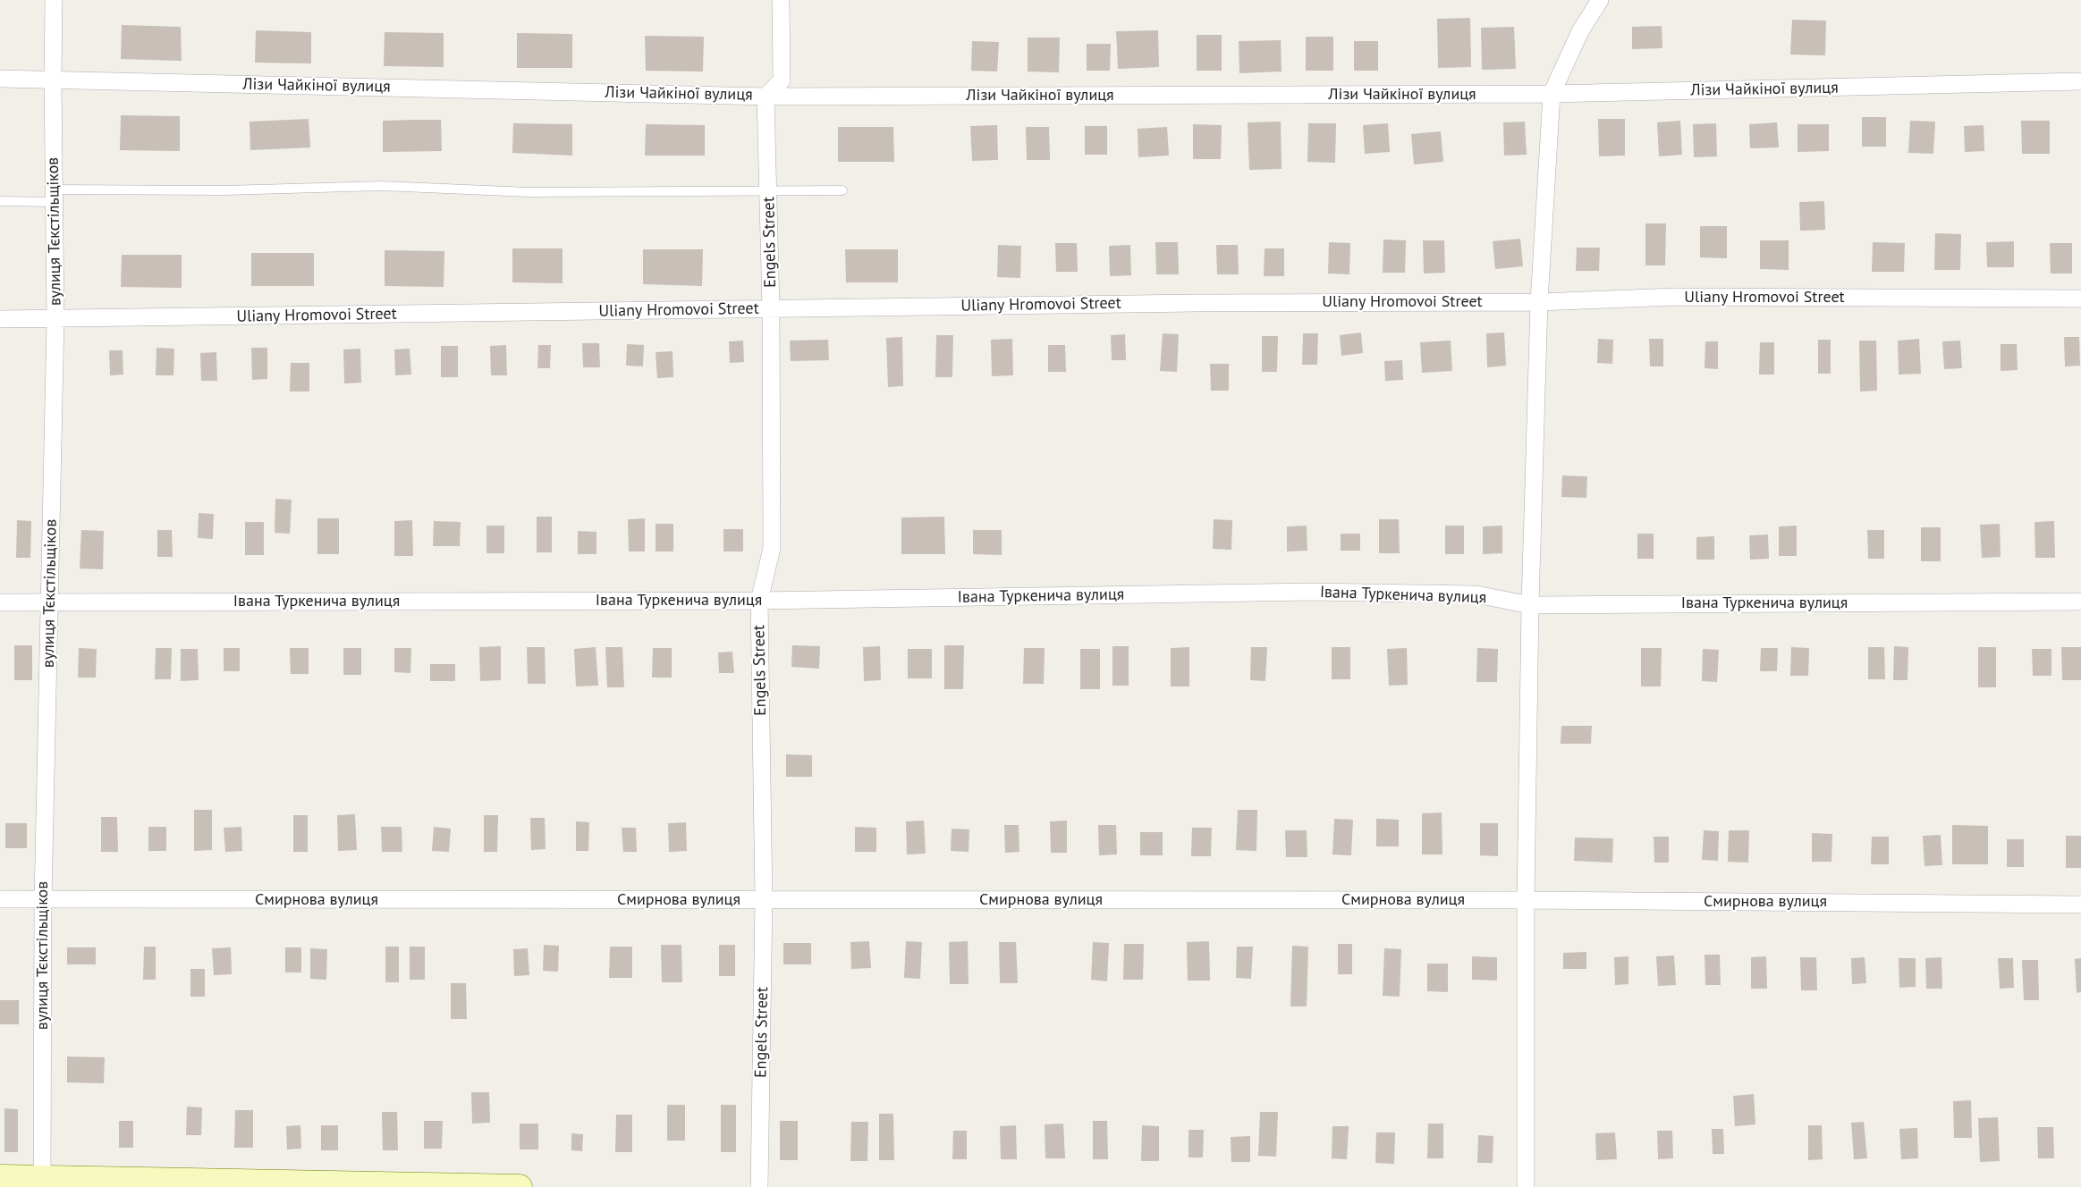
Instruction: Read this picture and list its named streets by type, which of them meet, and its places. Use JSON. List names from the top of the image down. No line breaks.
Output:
{"streets":{"street":["Лізи Чайкіної вулиця","вулиця Тєкстільщіков","Engels Street","Uliany Hromovoi Street","Івана Туркенича вулиця","Смирнова вулиця"]},"crossings":[["Лізи Чайкіної вулиця","вулиця Тєкстільщіков"],["Лізи Чайкіної вулиця","Engels Street"],["вулиця Тєкстільщіков","Uliany Hromovoi Street"],["вулиця Тєкстільщіков","Івана Туркенича вулиця"],["вулиця Тєкстільщіков","Смирнова вулиця"],["Engels Street","Uliany Hromovoi Street"],["Engels Street","Івана Туркенича вулиця"],["Engels Street","Смирнова вулиця"]]}
